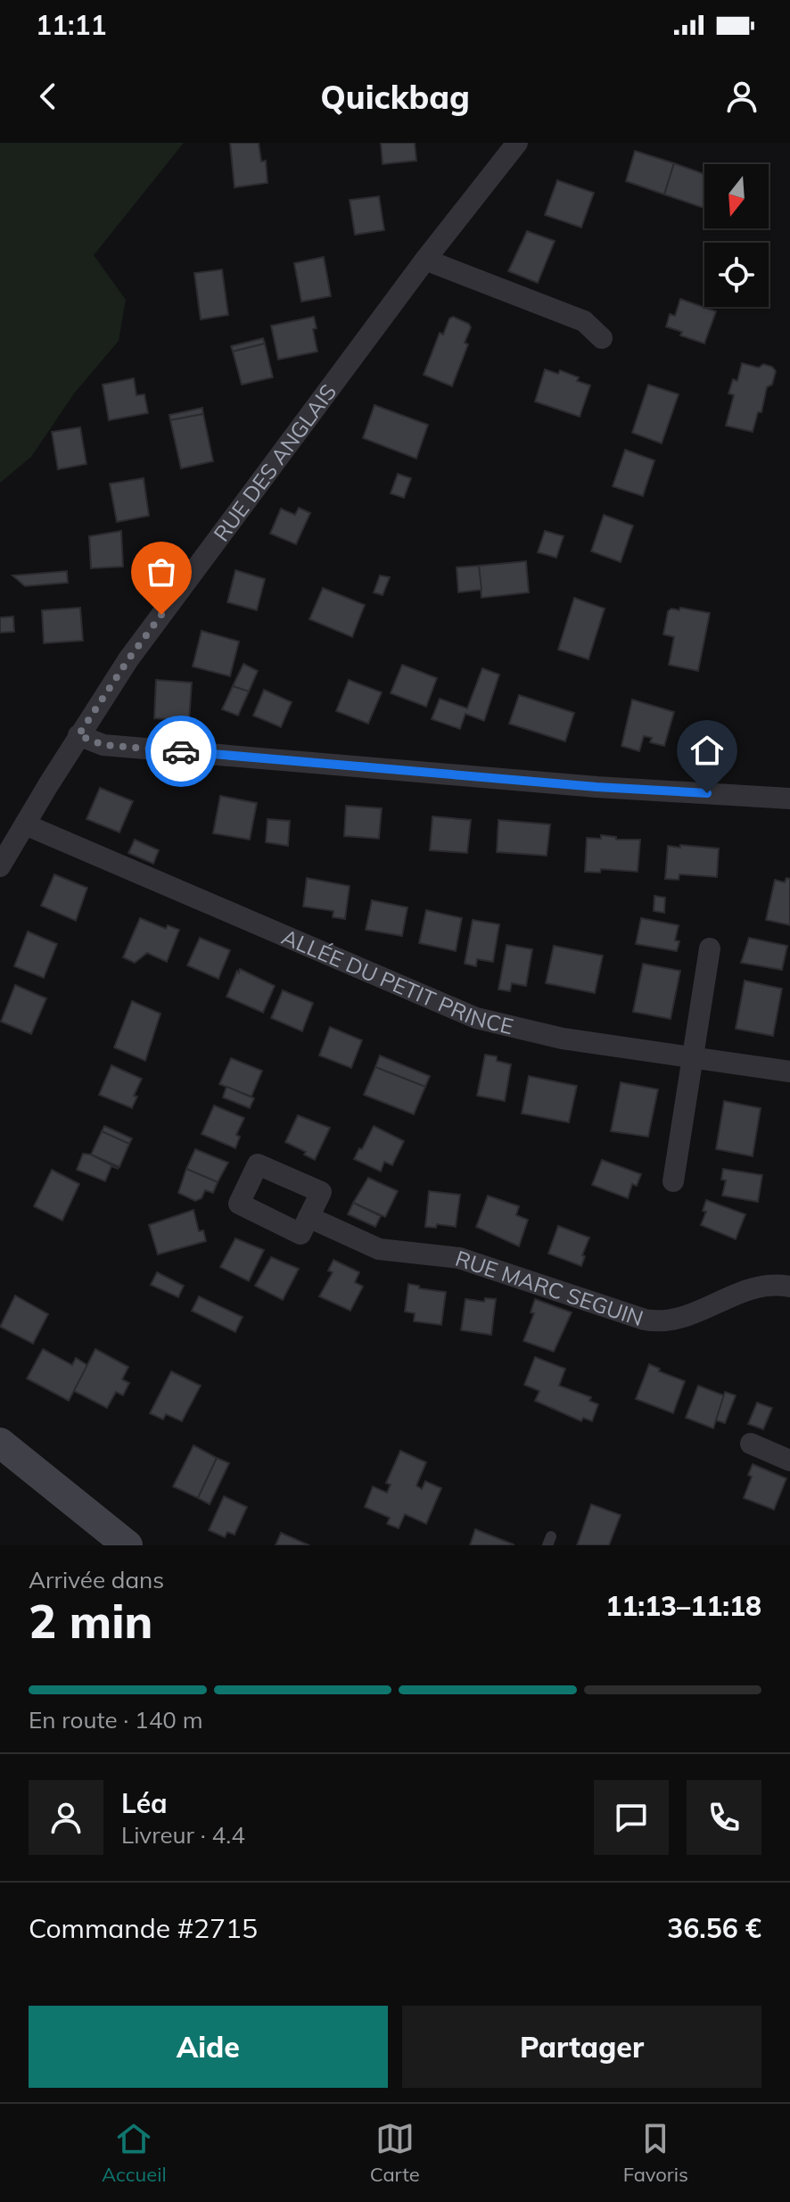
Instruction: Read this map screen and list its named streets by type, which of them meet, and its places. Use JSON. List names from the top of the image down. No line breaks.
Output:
{"streets":{"street":["RUE DES ANGLAIS","ALLÉE DU PETIT PRINCE","RUE MARC SEGUIN"]},"crossings":[["RUE DES ANGLAIS","ALLÉE DU PETIT PRINCE"]],"north":"bottom","page":{"status":"11:11","header":"Quickbag","heading":["2 min","Arrivée dans","11:13–11:18"],"panel":["Léa","Livreur · 4.4","Commande #2715","36.56 €"],"bar":"En route · 140 m","buttons":["Aide","Partager"],"tabs":["Accueil","Carte","Favoris"]}}
